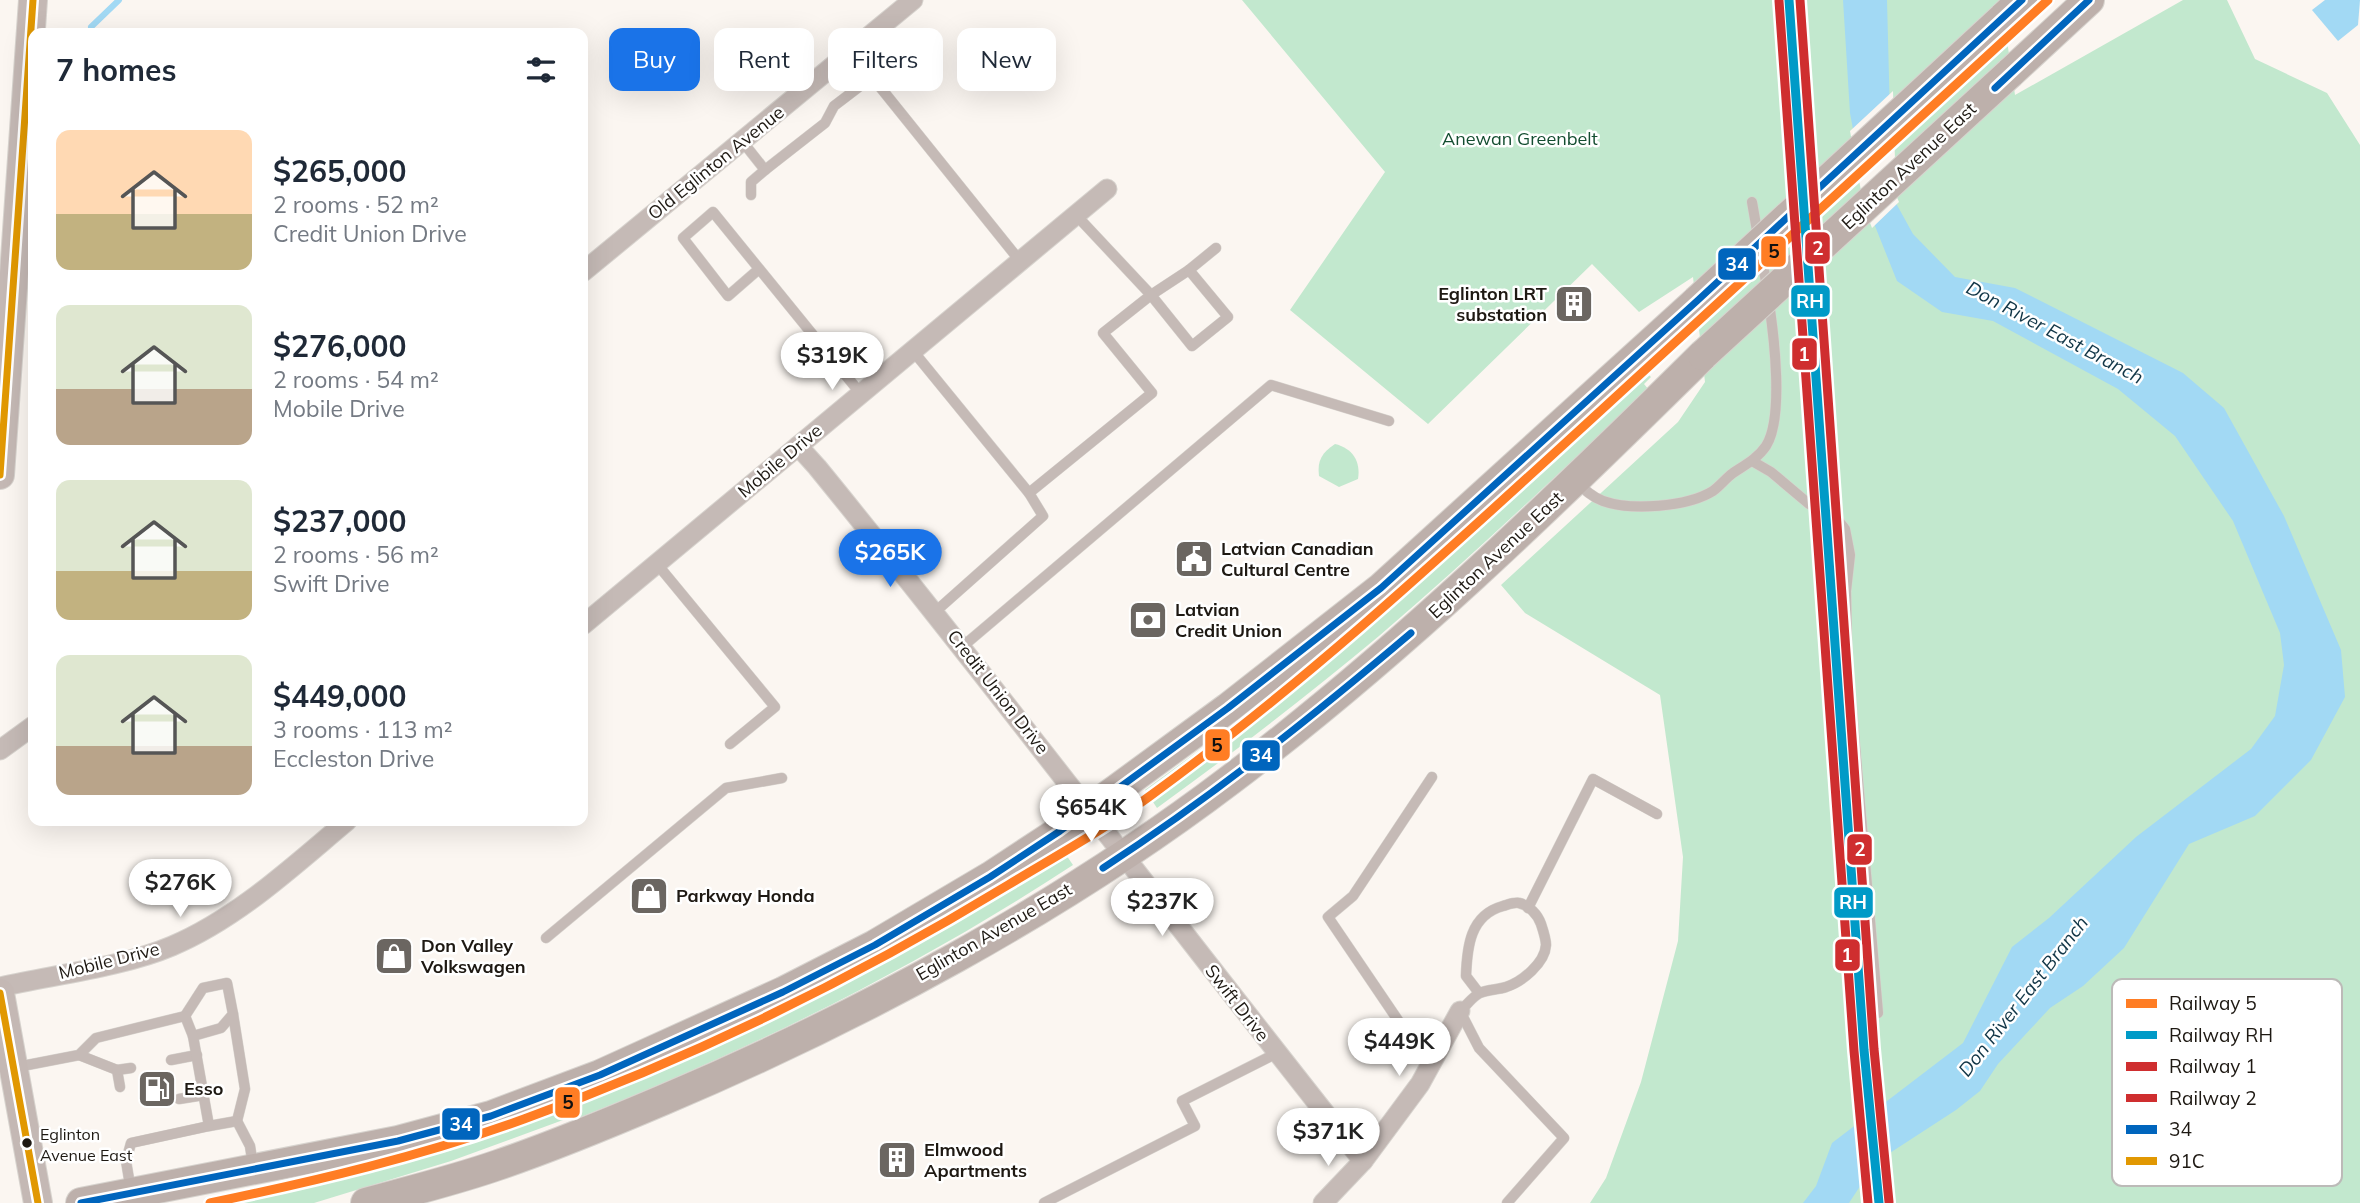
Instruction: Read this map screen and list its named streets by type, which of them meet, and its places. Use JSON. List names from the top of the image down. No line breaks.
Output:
{"streets":{"main road":["Eglinton Avenue East"],"street":["Old Eglinton Avenue","Mobile Drive","Credit Union Drive","Swift Drive"]},"crossings":[["Eglinton Avenue East","Swift Drive"],["Mobile Drive","Credit Union Drive"],["Credit Union Drive","Swift Drive"]],"water":["Don River East Branch"],"parks":["Anewan Greenbelt"],"places":{"building":["Eglinton LRT substation","Elmwood Apartments"],"public building":["Latvian Canadian Cultural Centre"],"bank":["Latvian Credit Union"],"shop":["Parkway Honda","Don Valley Volkswagen"],"fuel station":["Esso"],"other":["Eglinton Avenue East"]},"lines":["rail line 5","rail line RH","rail line 2","transit line 34","transit line 91C","rail line 1"],"legend":["Railway 5","Railway RH","Railway 1","Railway 2","34","91C"],"page":{"chip":["Buy","Rent","Filters","New"],"heading":"7 homes","list":[{"name":"$265,000","note":"2 rooms · 52 m² · Credit Union Drive"},{"name":"$276,000","note":"2 rooms · 54 m² · Mobile Drive"},{"name":"$237,000","note":"2 rooms · 56 m² · Swift Drive"},{"name":"$449,000","note":"3 rooms · 113 m² · Eccleston Drive"}],"price":["$319K","$265K","$654K","$276K","$237K","$449K","$371K"]}}
